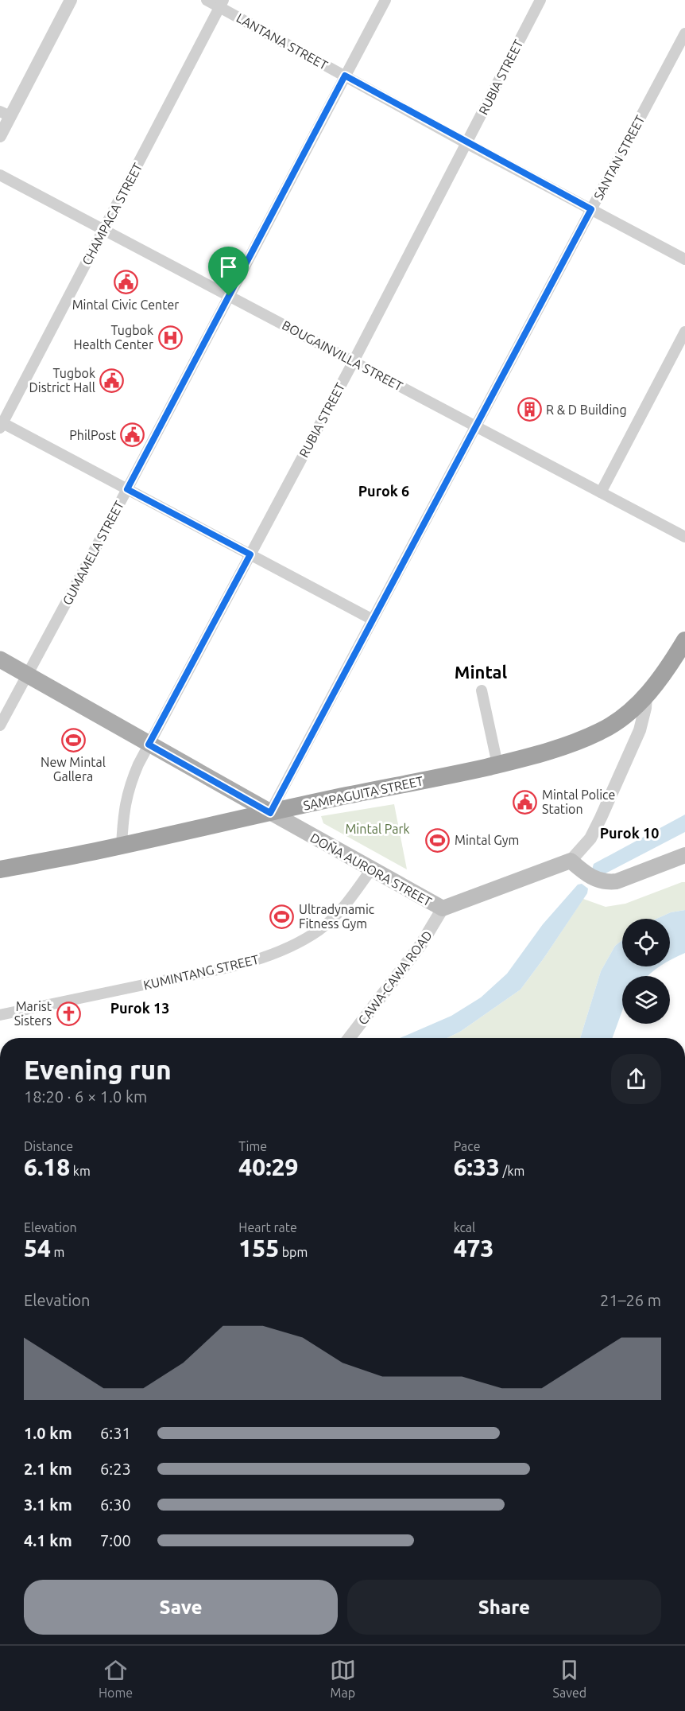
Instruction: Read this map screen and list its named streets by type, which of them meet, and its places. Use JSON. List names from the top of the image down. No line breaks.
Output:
{"streets":{"highway":["SAMPAGUITA STREET"],"main road":["DOÑA AURORA STREET"],"street":["LANTANA STREET","RUBIA STREET","SANTAN STREET","CHAMPACA STREET","BOUGAINVILLA STREET","GUMAMELA STREET","KUMINTANG STREET","CAWA-CAWA ROAD"]},"crossings":[["LANTANA STREET","RUBIA STREET"],["LANTANA STREET","SANTAN STREET"],["LANTANA STREET","CHAMPACA STREET"],["LANTANA STREET","GUMAMELA STREET"],["RUBIA STREET","BOUGAINVILLA STREET"],["RUBIA STREET","SAMPAGUITA STREET"],["SANTAN STREET","BOUGAINVILLA STREET"],["SANTAN STREET","SAMPAGUITA STREET"],["SANTAN STREET","DOÑA AURORA STREET"],["CHAMPACA STREET","BOUGAINVILLA STREET"],["BOUGAINVILLA STREET","GUMAMELA STREET"],["SAMPAGUITA STREET","DOÑA AURORA STREET"],["DOÑA AURORA STREET","KUMINTANG STREET"],["DOÑA AURORA STREET","CAWA-CAWA ROAD"]],"districts":["Purok 6","Mintal","Purok 10","Purok 13"],"parks":["Mintal Park"],"places":{"public building":["Mintal Civic Center","Tugbok District Hall","PhilPost","Mintal Police Station"],"hospital":["Tugbok Health Center"],"building":["R & D Building"],"sports":["New Mintal Gallera","Mintal Gym","Ultradynamic Fitness Gym"],"church":["Marist Sisters"]},"page":{"heading":["Evening run","18:20 · 6 × 1.0 km"],"stats":[["Distance","6.18 km"],["Time","40:29"],["Pace","6:33 /km"],["Elevation","54 m"],["Heart rate","155 bpm"],["kcal","473"]],"chart":["Elevation","21–26 m"],"list":[{"name":"1.0 km","note":"6:31"},{"name":"2.1 km","note":"6:23"},{"name":"3.1 km","note":"6:30"},{"name":"4.1 km","note":"7:00"}],"buttons":["Save","Share"],"tabs":["Home","Map","Saved"]}}
